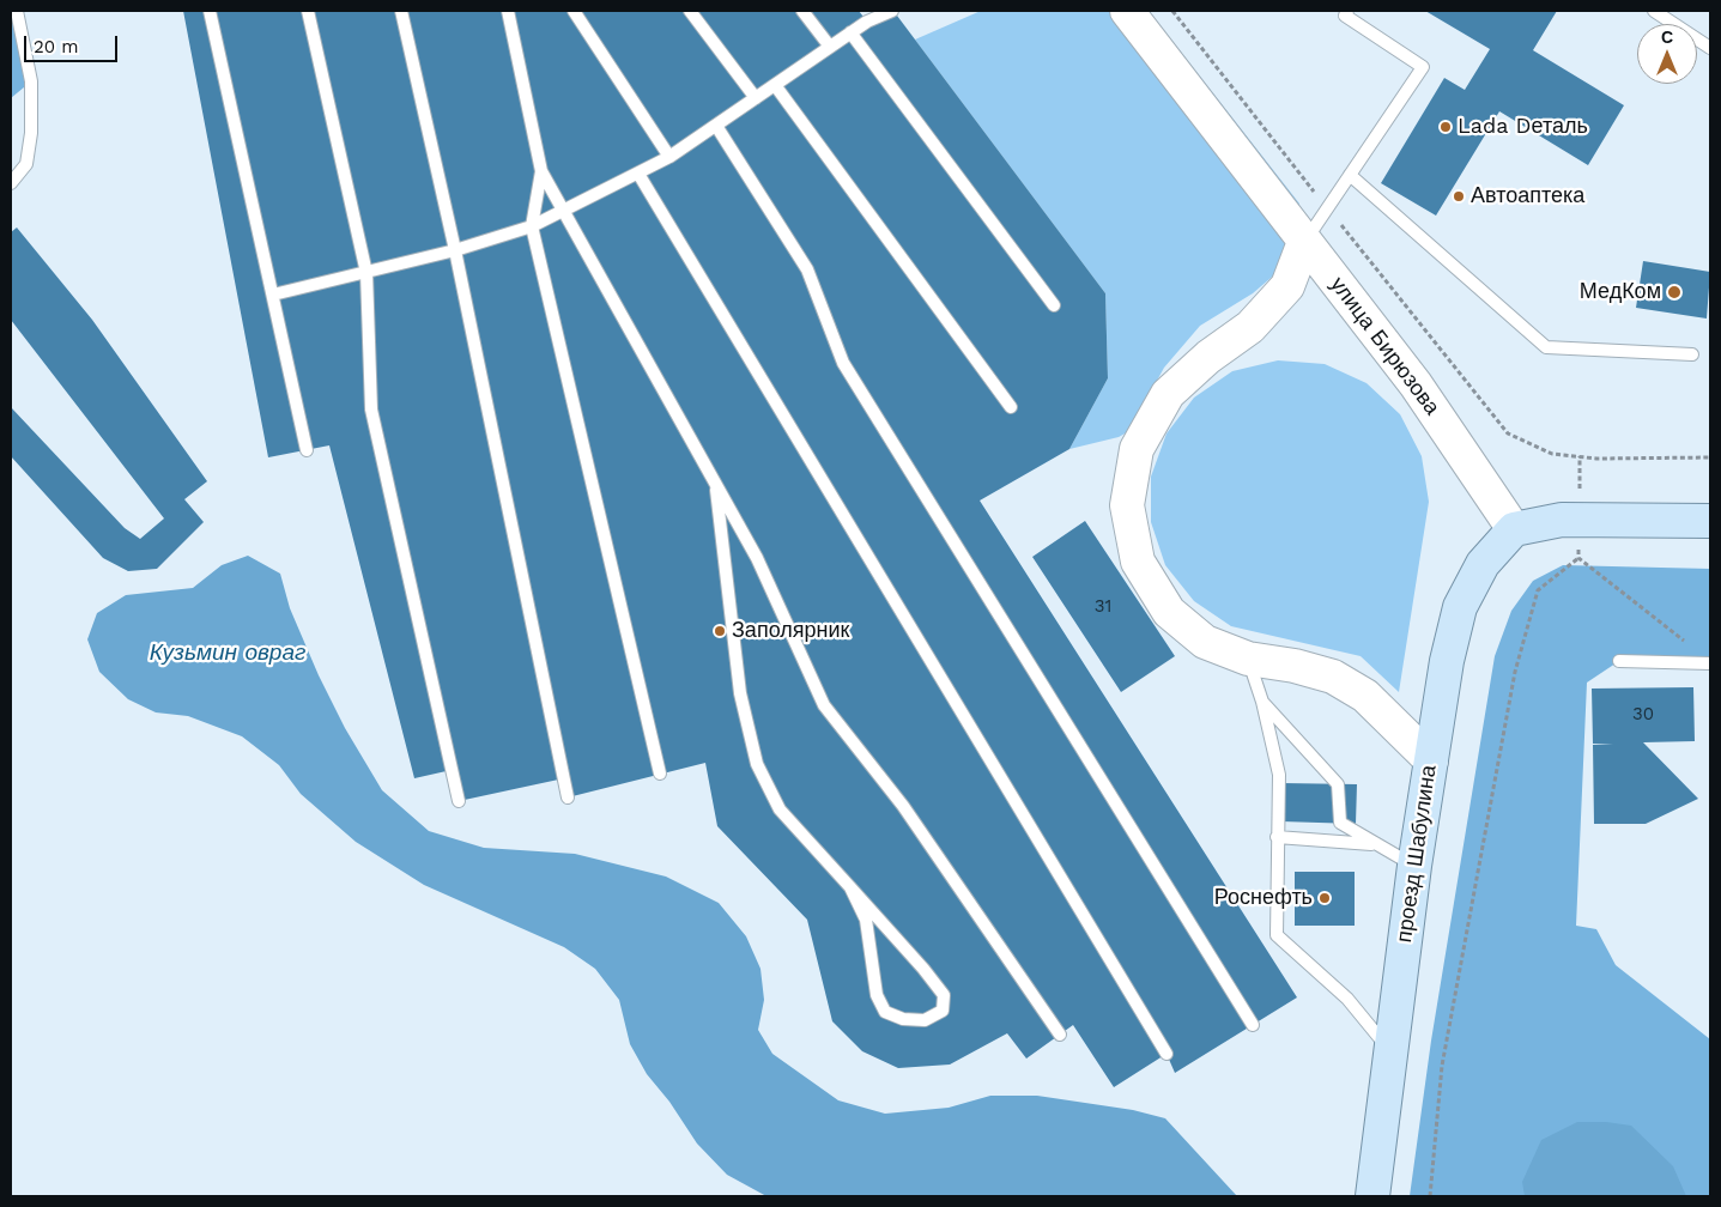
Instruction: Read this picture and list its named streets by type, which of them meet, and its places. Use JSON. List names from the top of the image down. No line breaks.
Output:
{"streets":{"main road":["улица Бирюзова","проезд Шабулина"]},"crossings":[["улица Бирюзова","проезд Шабулина"]],"water":["Кузьмин овраг"],"places":["Lada Dеталь","Автоаптека","МедКом","Заполярник","Роснефть"],"house_numbers":["31","30"],"scale_bar":"20 m","north":"top"}
